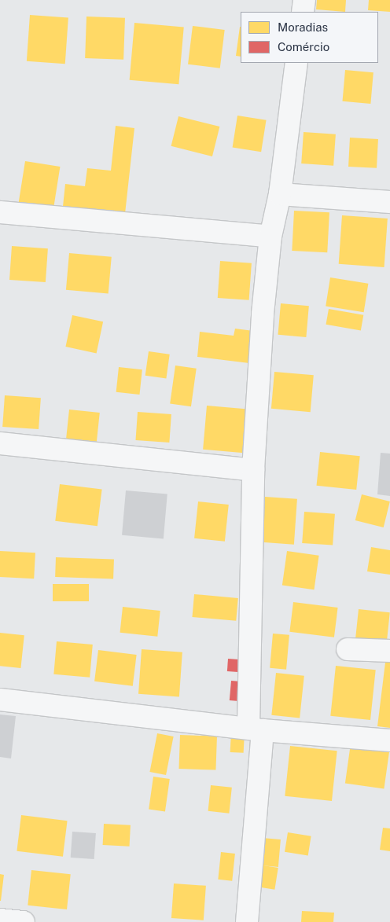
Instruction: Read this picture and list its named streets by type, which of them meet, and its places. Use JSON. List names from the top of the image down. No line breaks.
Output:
{"legend":["Moradias","Comércio"]}
